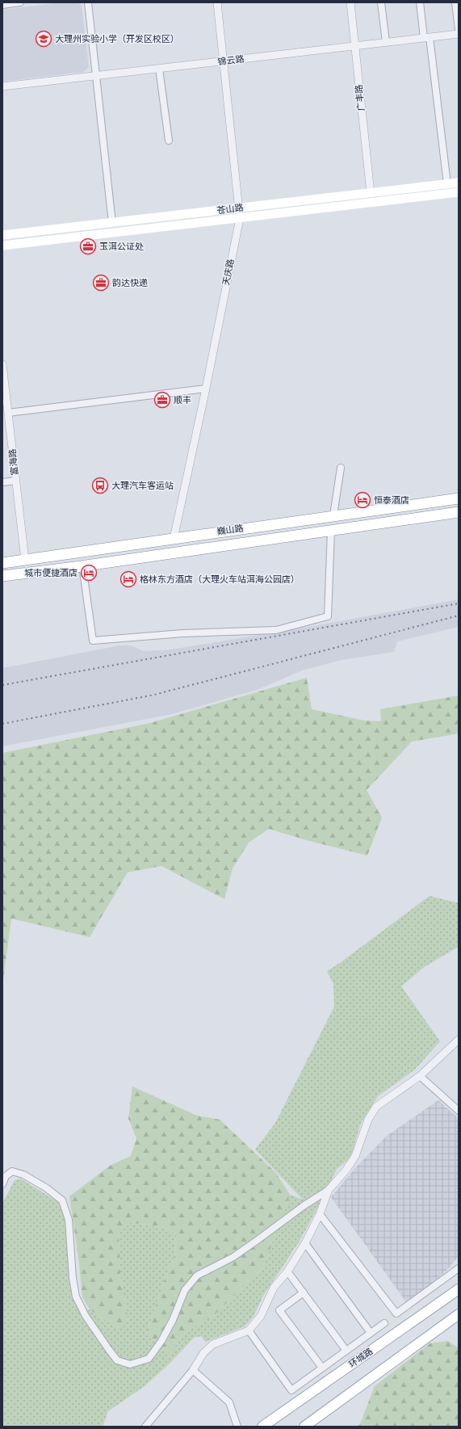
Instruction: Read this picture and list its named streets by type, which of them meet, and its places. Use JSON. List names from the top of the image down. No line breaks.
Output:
{"streets":{"highway":["巍山路"],"main road":["苍山路","环城路"],"street":["锦云路","广丰路","天庆路","富海路"]},"crossings":[["锦云路","广丰路"],["锦云路","天庆路"],["广丰路","苍山路"],["苍山路","天庆路"],["天庆路","巍山路"],["富海路","巍山路"]],"places":{"school or university":["大理州实验小学（开发区校区）"],"office":["玉洱公证处","韵达快递","顺丰"],"bus stop":["大理汽车客运站"],"hotel":["恒泰酒店","城市便捷酒店","格林东方酒店（大理火车站洱海公园店）"]}}
